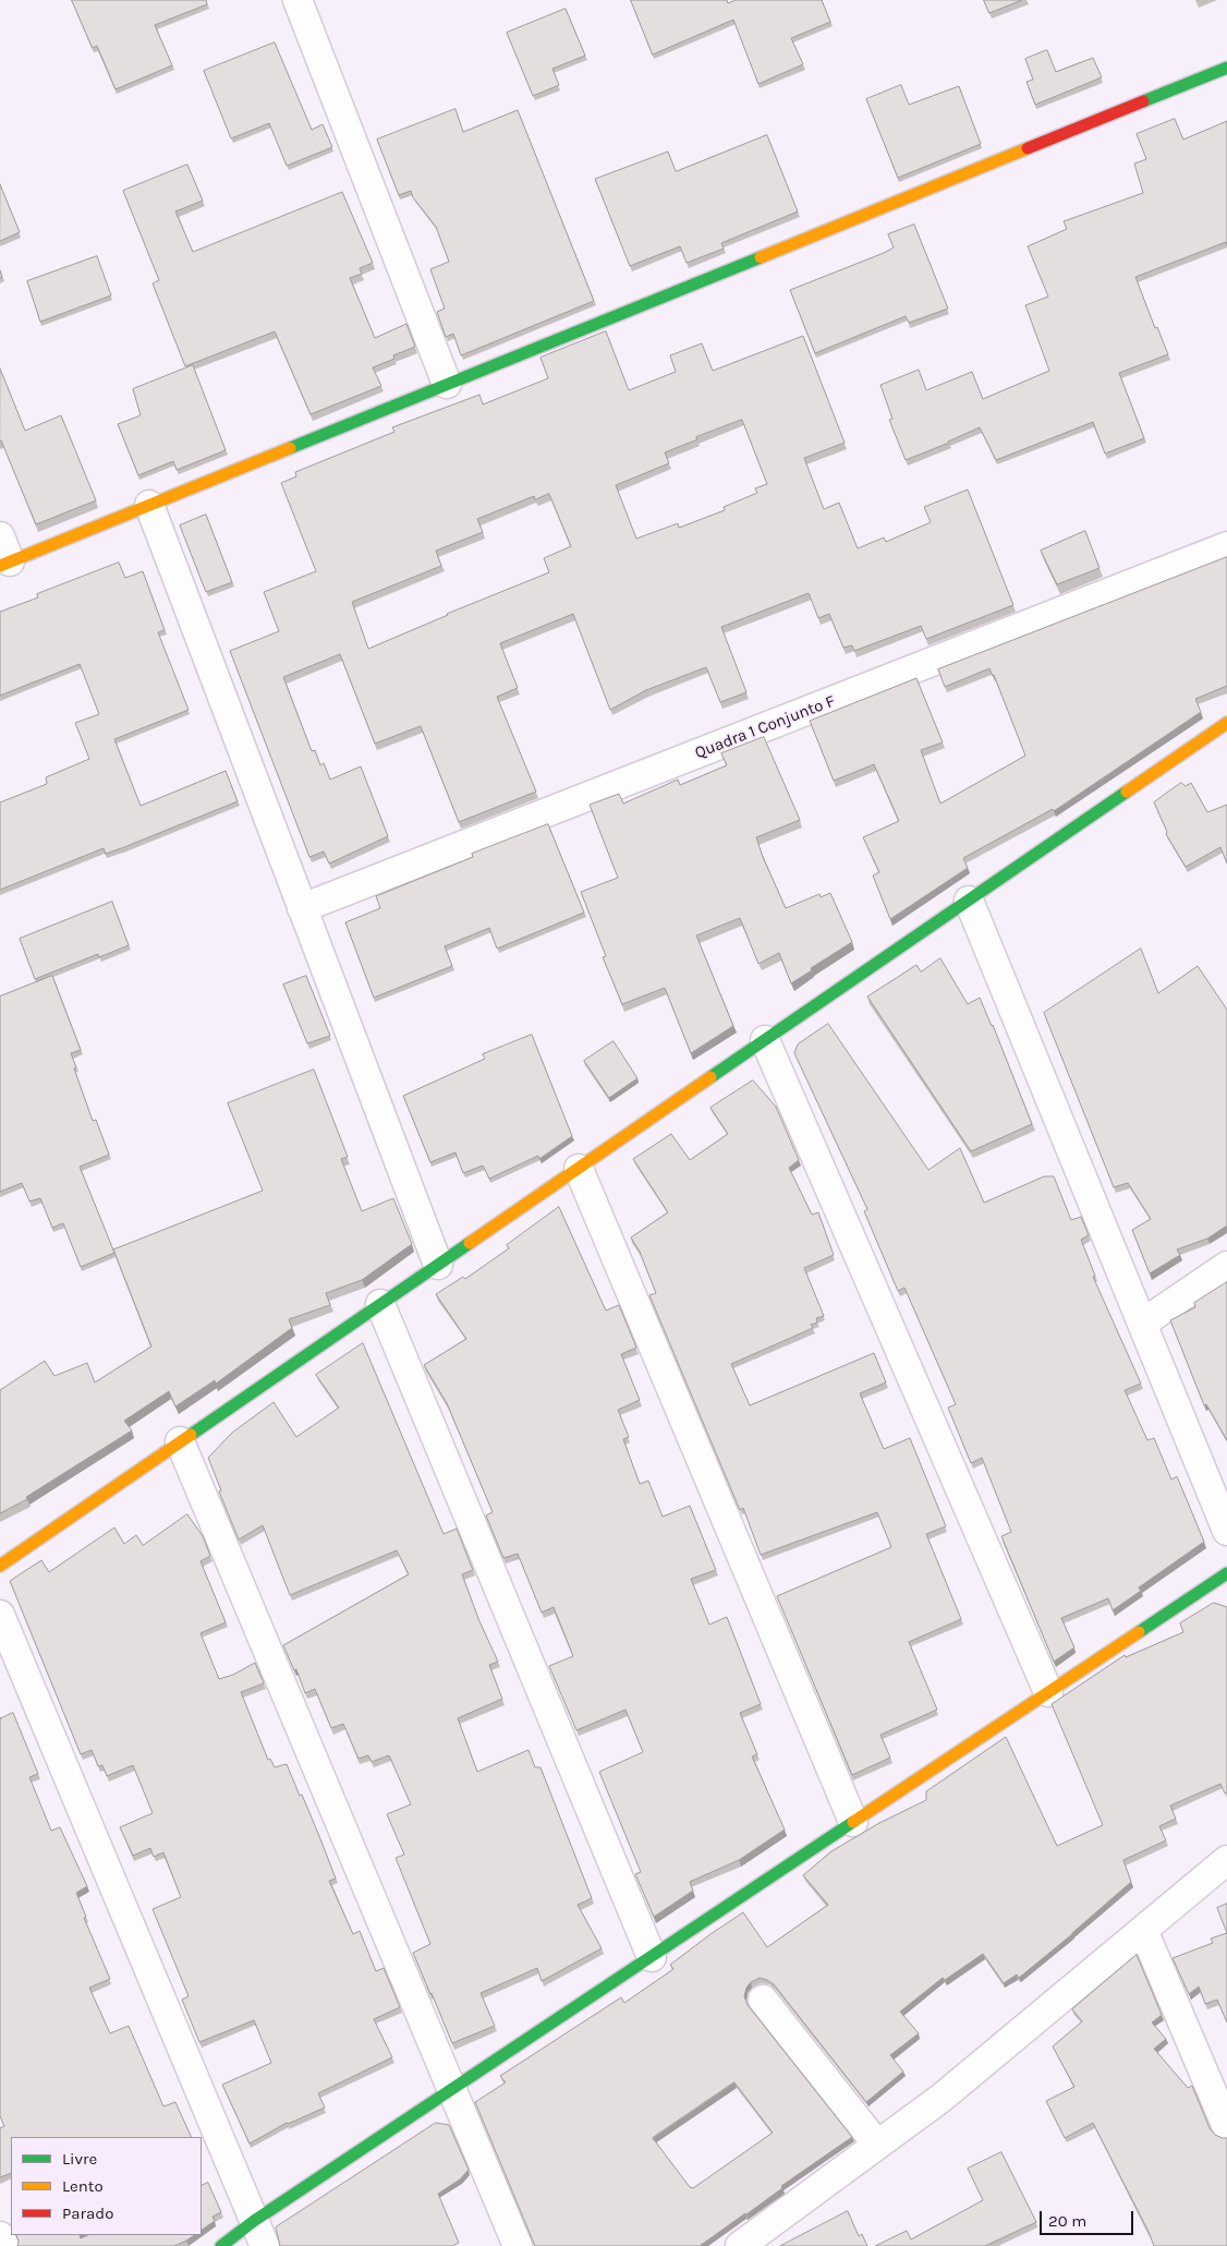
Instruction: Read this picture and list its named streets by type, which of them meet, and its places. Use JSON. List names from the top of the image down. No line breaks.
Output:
{"streets":{"street":["Quadra 1 Conjunto F"]},"legend":["Livre","Lento","Parado"],"scale_bar":"20 m"}
